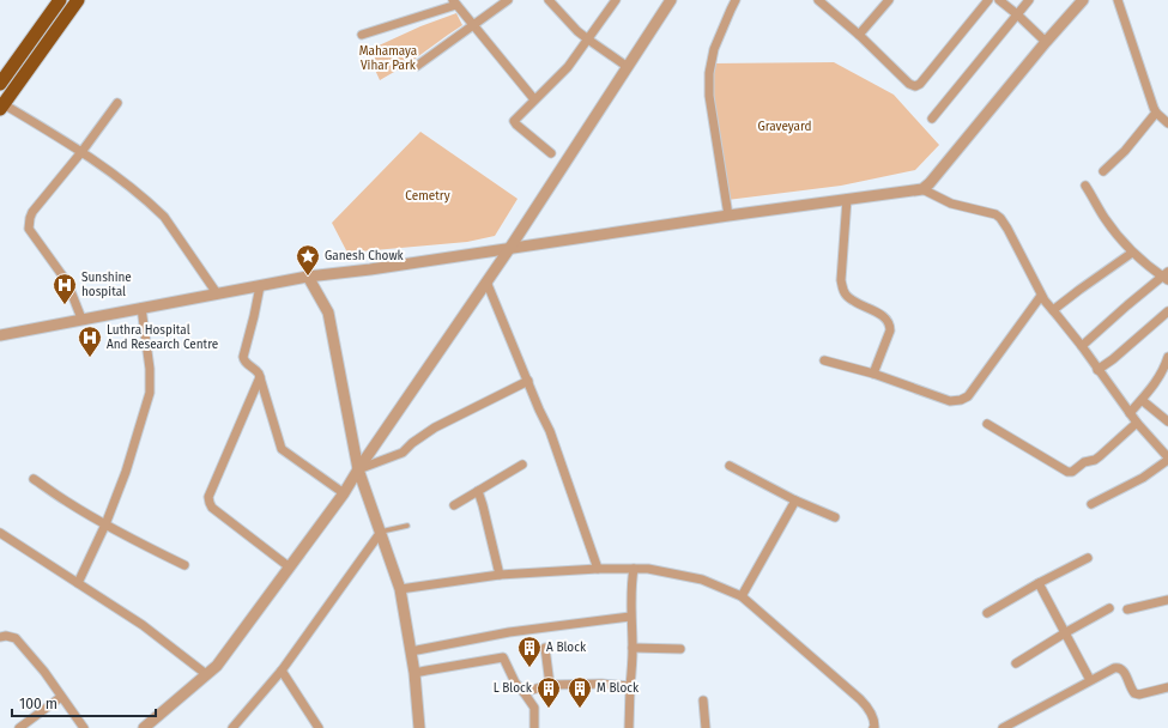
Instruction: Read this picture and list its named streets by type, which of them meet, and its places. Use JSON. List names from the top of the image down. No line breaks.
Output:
{"parks":["Mahamaya Vihar Park","Graveyard","Cemetry"],"places":{"place":["Ganesh Chowk"],"hospital":["Sunshine hospital","Luthra Hospital And Research Centre"],"building":["A Block","L Block","M Block"]},"scale_bar":"100 m"}
